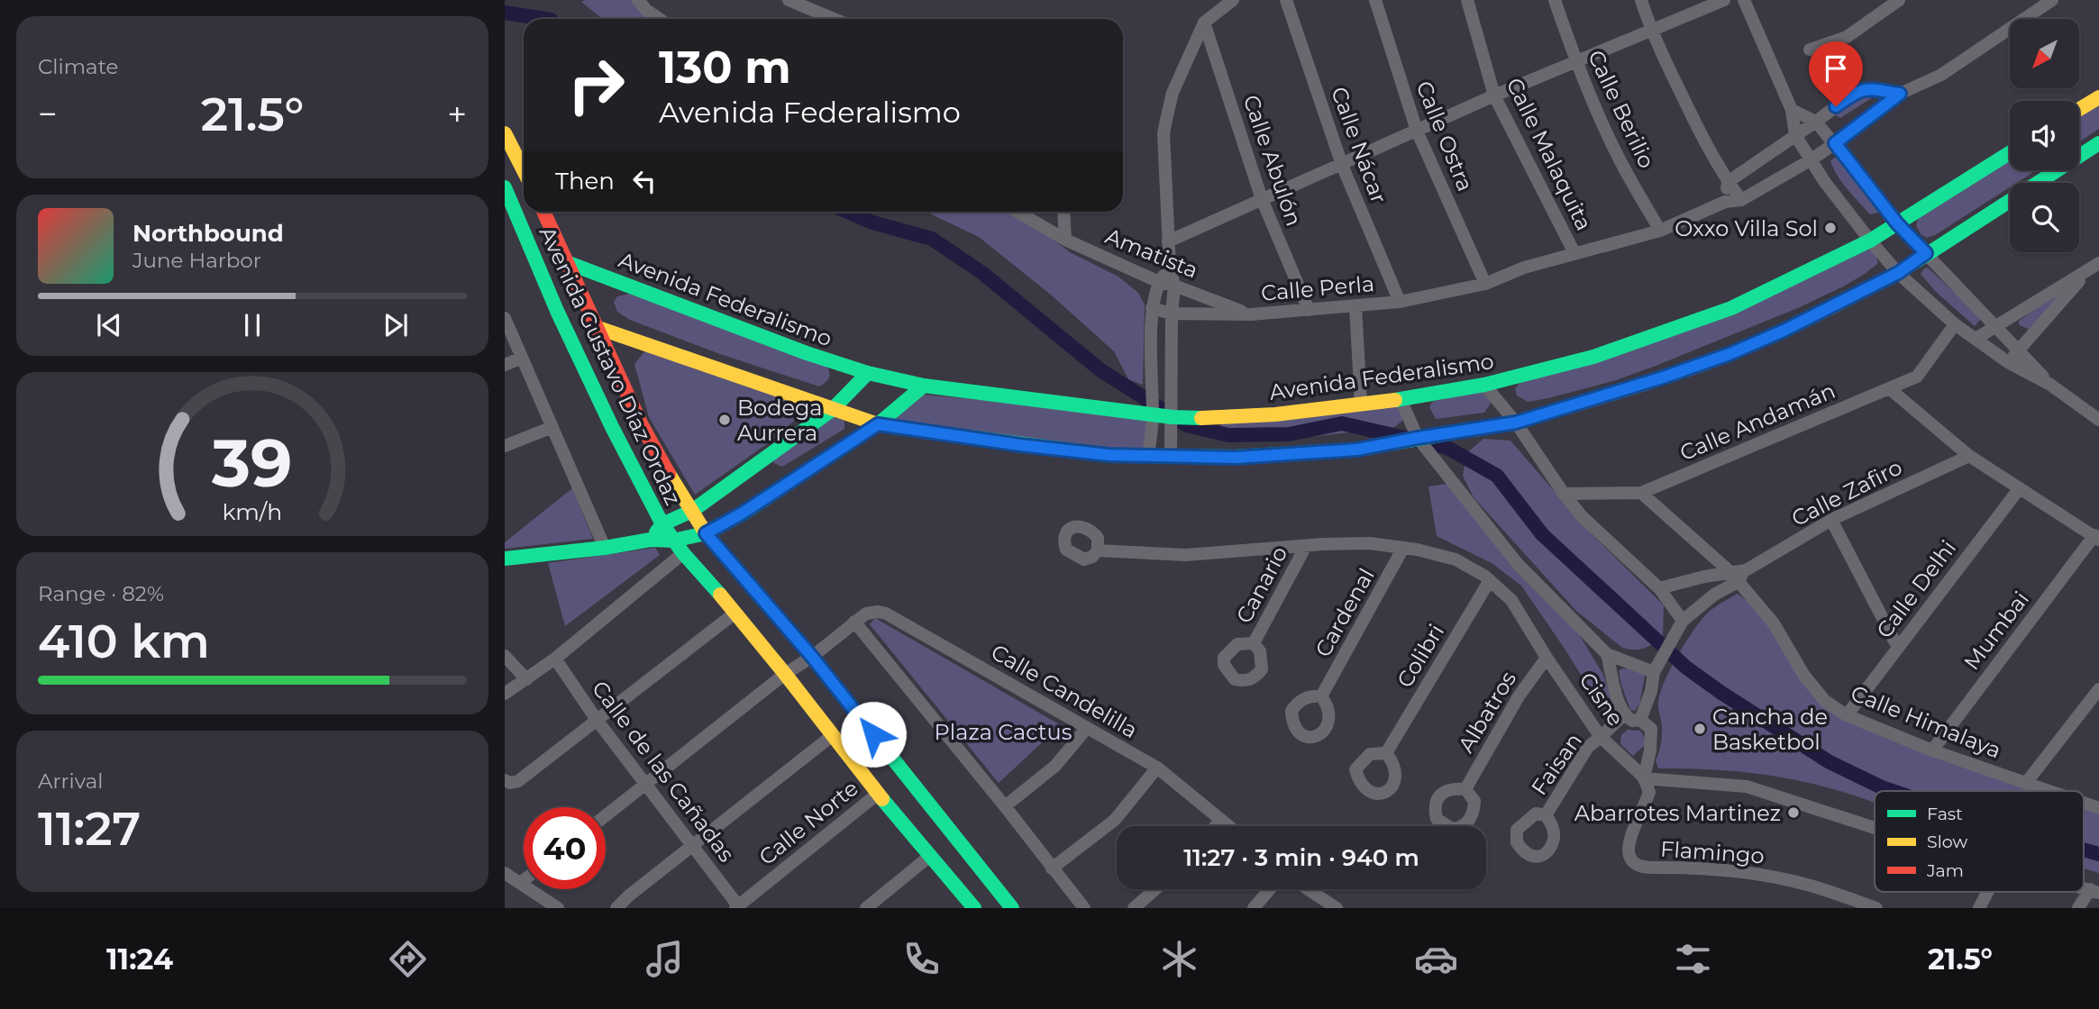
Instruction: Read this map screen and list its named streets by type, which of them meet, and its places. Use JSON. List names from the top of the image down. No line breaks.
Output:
{"streets":{"street":["Calle Berilio","Calle Ostra","Calle Nácar","Calle Malaquita","Calle Abulón","Amatista","Calle Perla","Avenida Federalismo","Avenida Gustavo Díaz Ordaz","Calle Andamán","Calle Zafiro","Canario","Calle Delhi","Cardenal","Mumbai","Colibri","Calle Candelilla","Cisne","Albatros","Calle Himalaya","Faisan","Calle de las Cañadas","Calle Norte","Flamingo"]},"crossings":[["Calle Berilio","Calle Perla"],["Calle Ostra","Calle Perla"],["Calle Nácar","Calle Perla"],["Calle Malaquita","Calle Perla"],["Calle Abulón","Calle Perla"],["Amatista","Calle Perla"],["Avenida Federalismo","Avenida Gustavo Díaz Ordaz"],["Avenida Gustavo Díaz Ordaz","Calle Candelilla"],["Avenida Gustavo Díaz Ordaz","Calle Norte"],["Calle Andamán","Calle Himalaya"],["Calle Zafiro","Calle Himalaya"],["Canario","Cisne"],["Calle Delhi","Calle Himalaya"],["Cardenal","Cisne"],["Mumbai","Calle Himalaya"],["Colibri","Cisne"],["Calle Candelilla","Calle de las Cañadas"],["Cisne","Albatros"],["Cisne","Faisan"],["Cisne","Flamingo"],["Calle de las Cañadas","Calle Norte"]],"parks":["Plaza Cactus"],"places":["Oxxo Villa Sol","Bodega Aurrera","Cancha de Basketbol","Abarrotes Martinez"],"legend":["Fast","Slow","Jam"],"north":"bottom left","page":{"tile":["Climate",["Range · 82%","410 km"],["Arrival","11:27"]],"turn":["130 m","Avenida Federalismo"],"heat":["−","21.5°","+"],"then":"Then","song":["Northbound","June Harbor"],"limit":"40","trip":"11:27 · 3 min · 940 m","tabs":["11:24","21.5°"],"gauge":["39","km/h"]}}
